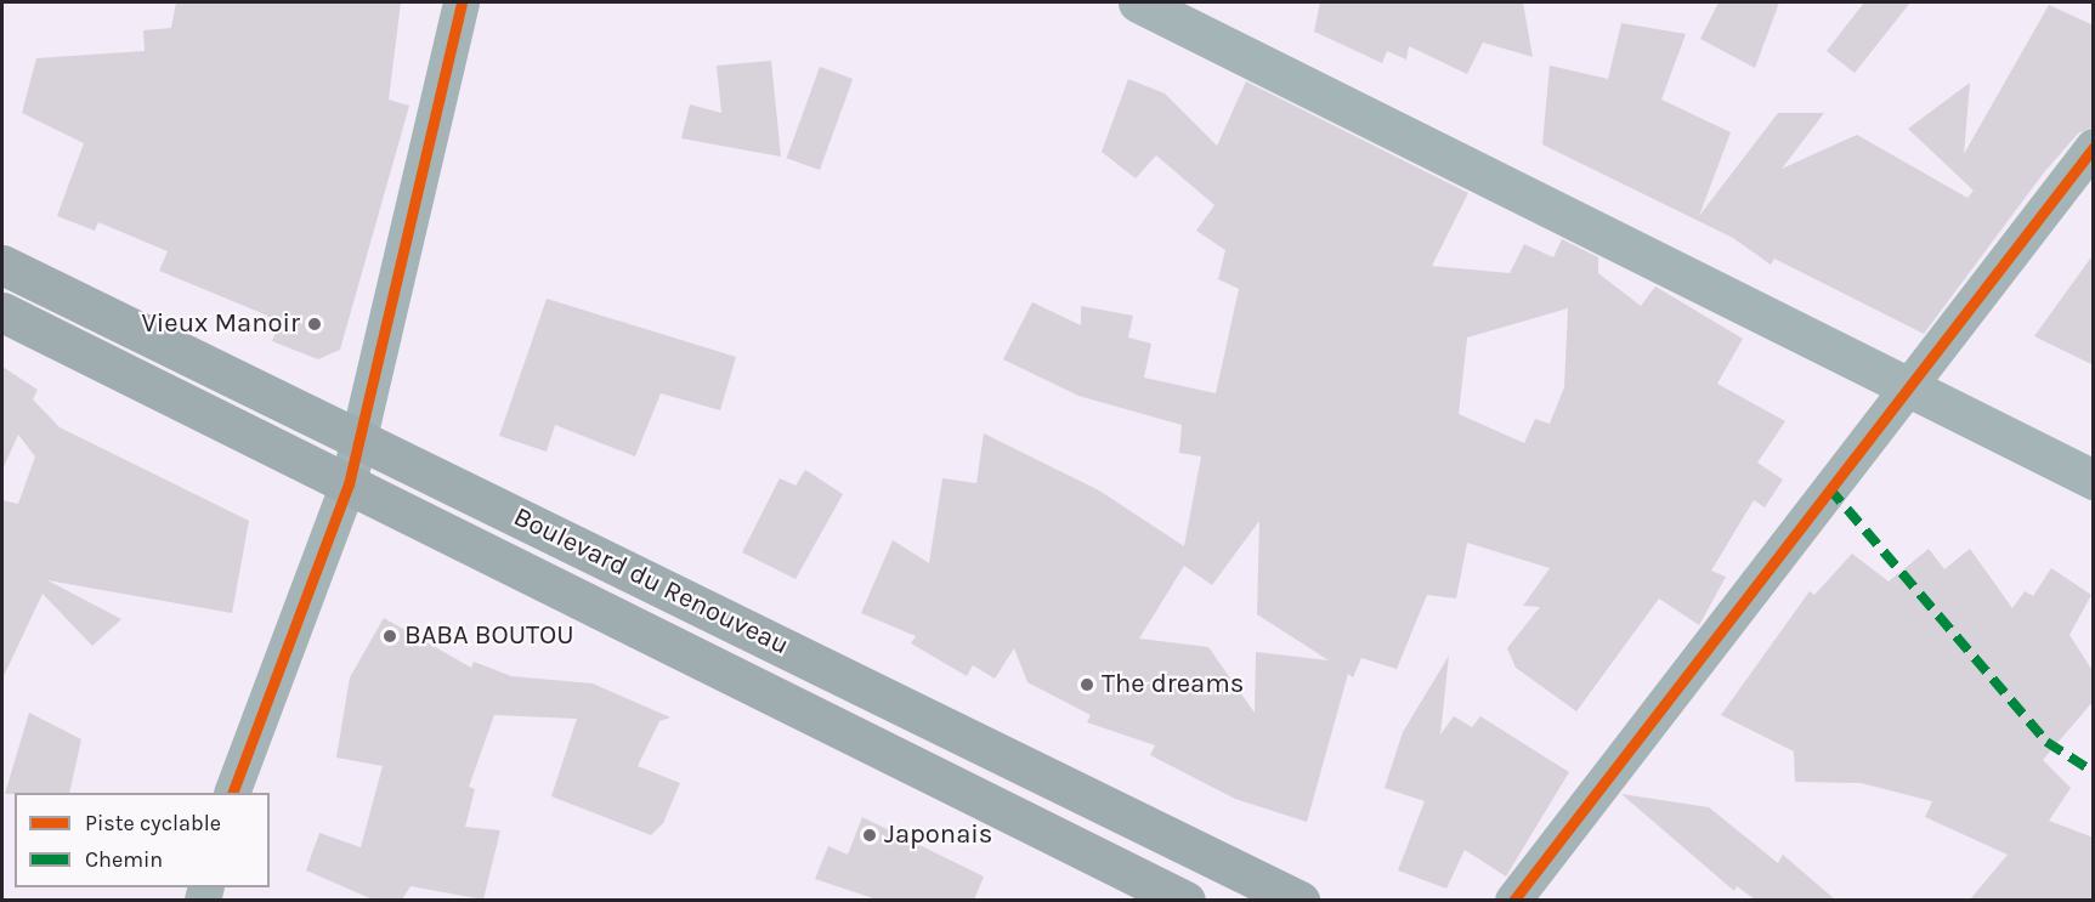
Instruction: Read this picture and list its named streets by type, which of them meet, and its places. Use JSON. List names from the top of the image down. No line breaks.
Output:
{"streets":{"main road":["Boulevard du Renouveau"]},"places":["Vieux Manoir","BABA BOUTOU","The dreams","Japonais"],"legend":["Piste cyclable","Chemin"]}
